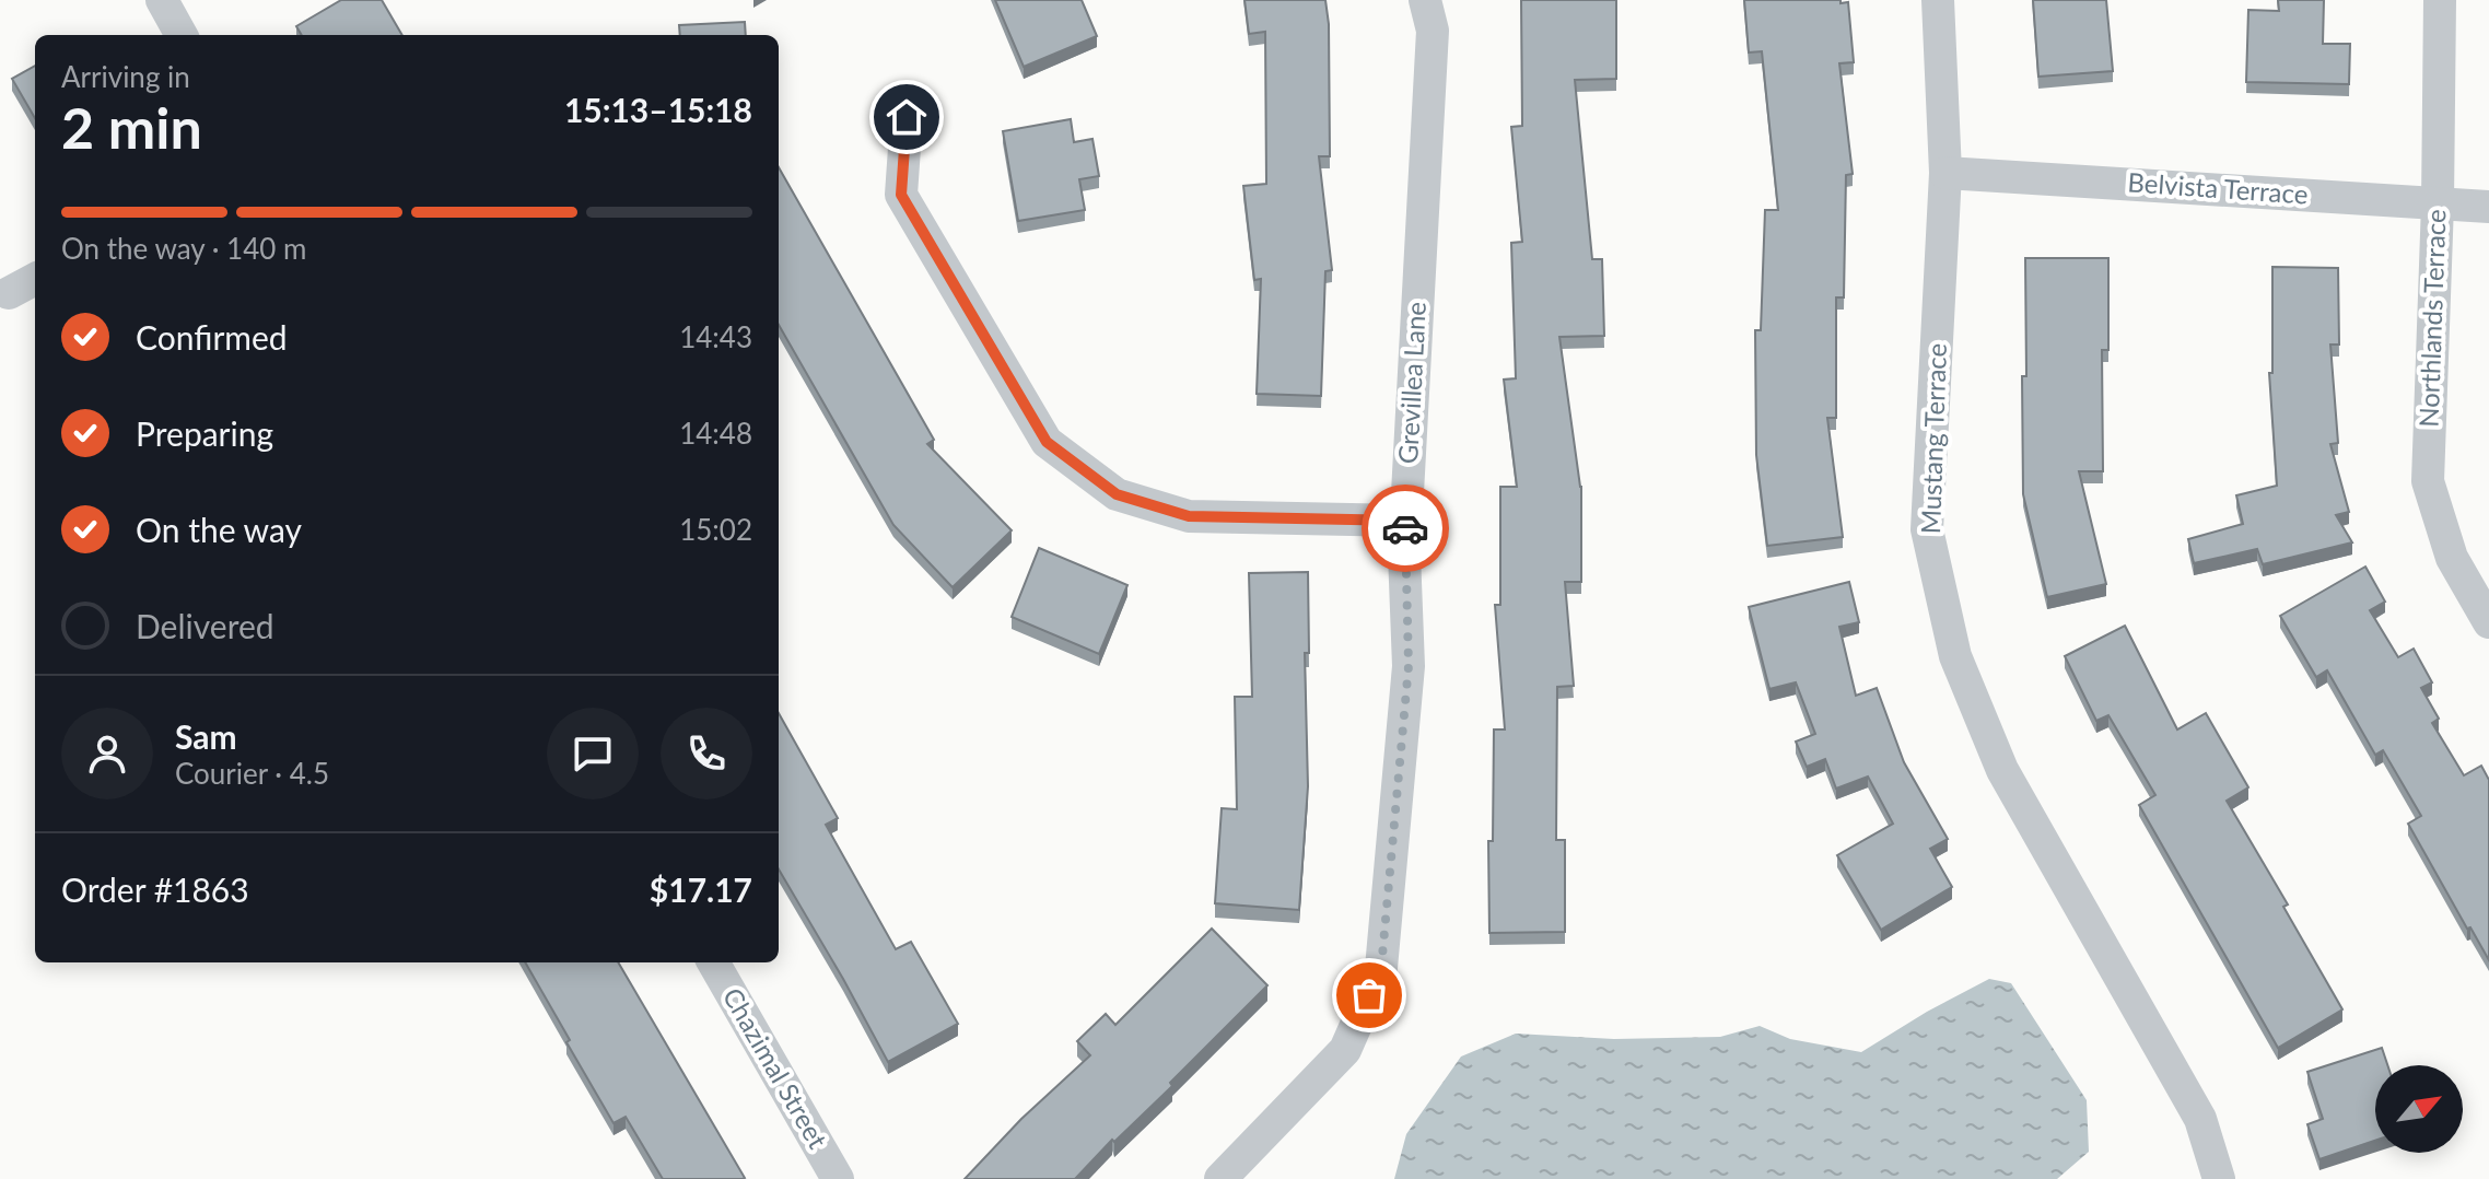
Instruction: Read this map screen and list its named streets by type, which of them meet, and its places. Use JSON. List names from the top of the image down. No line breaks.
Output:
{"streets":{"street":["Belvista Terrace","Northlands Terrace","Grevillea Lane","Mustang Terrace","Chazimal Street"]},"crossings":[["Belvista Terrace","Northlands Terrace"],["Belvista Terrace","Mustang Terrace"]],"north":"top right","page":{"heading":["2 min","Arriving in","15:13–15:18"],"panel":["Sam","Courier · 4.5","Order #1863","$17.17"],"bar":"On the way · 140 m","list":[["Confirmed","14:43"],["Preparing","14:48"],["On the way","15:02"],"Delivered"]}}
